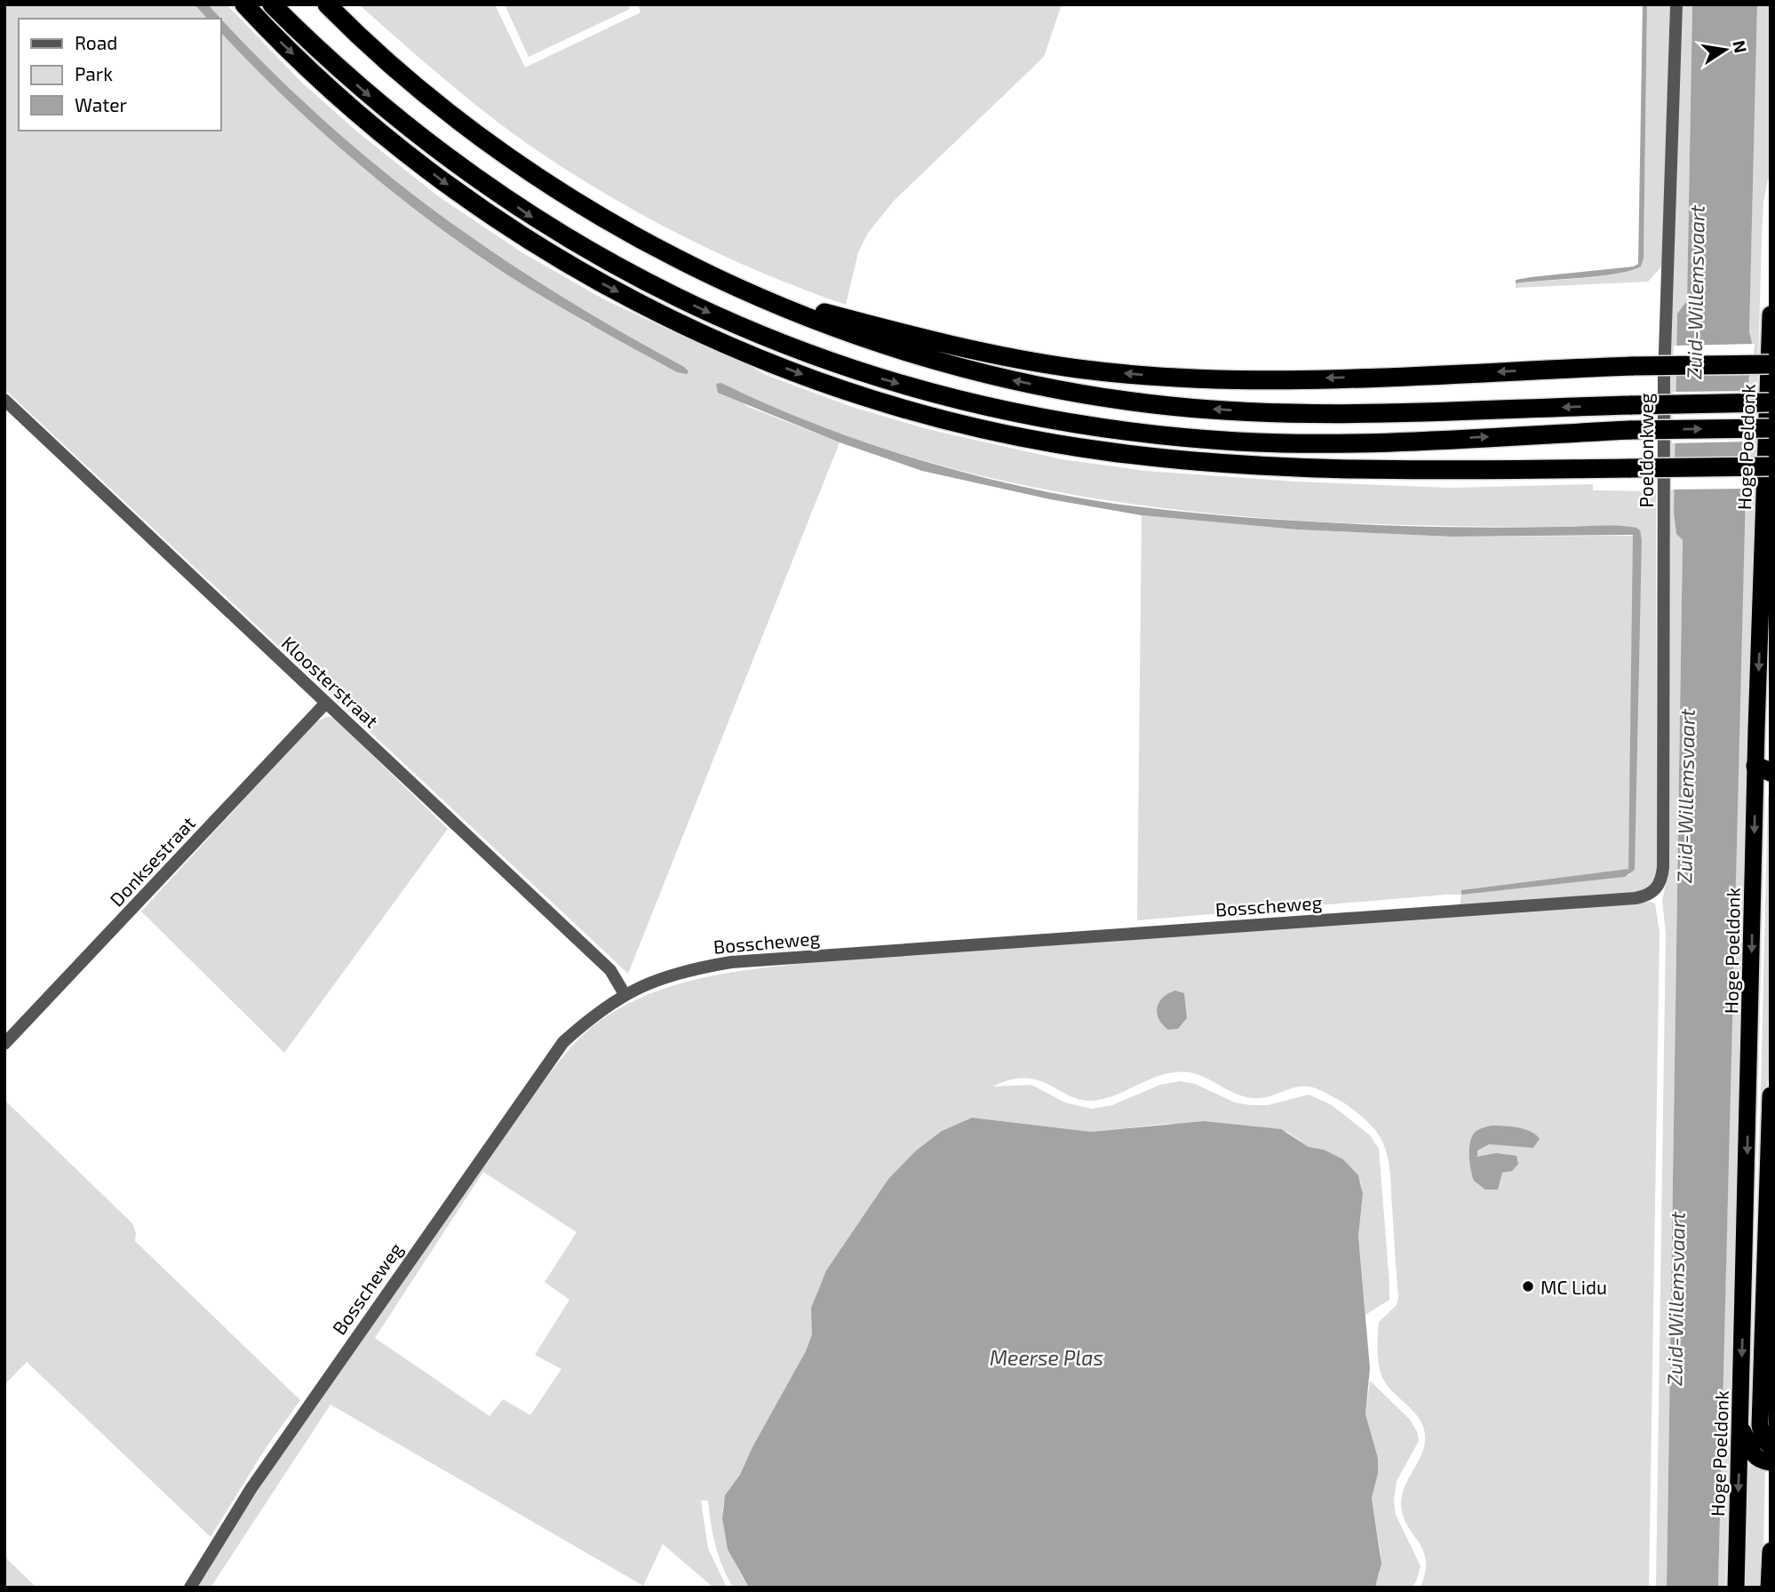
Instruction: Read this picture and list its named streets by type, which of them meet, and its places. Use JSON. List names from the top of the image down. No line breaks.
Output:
{"streets":{"highway":["Hoge Poeldonk"],"street":["Poeldonkweg","Kloosterstraat","Donksestraat","Bosscheweg"]},"crossings":[["Poeldonkweg","Bosscheweg"],["Kloosterstraat","Donksestraat"],["Kloosterstraat","Bosscheweg"]],"water":["Zuid-Willemsvaart","Meerse Plas"],"places":["MC Lidu"],"legend":["Road","Park","Water"],"north":"right"}
